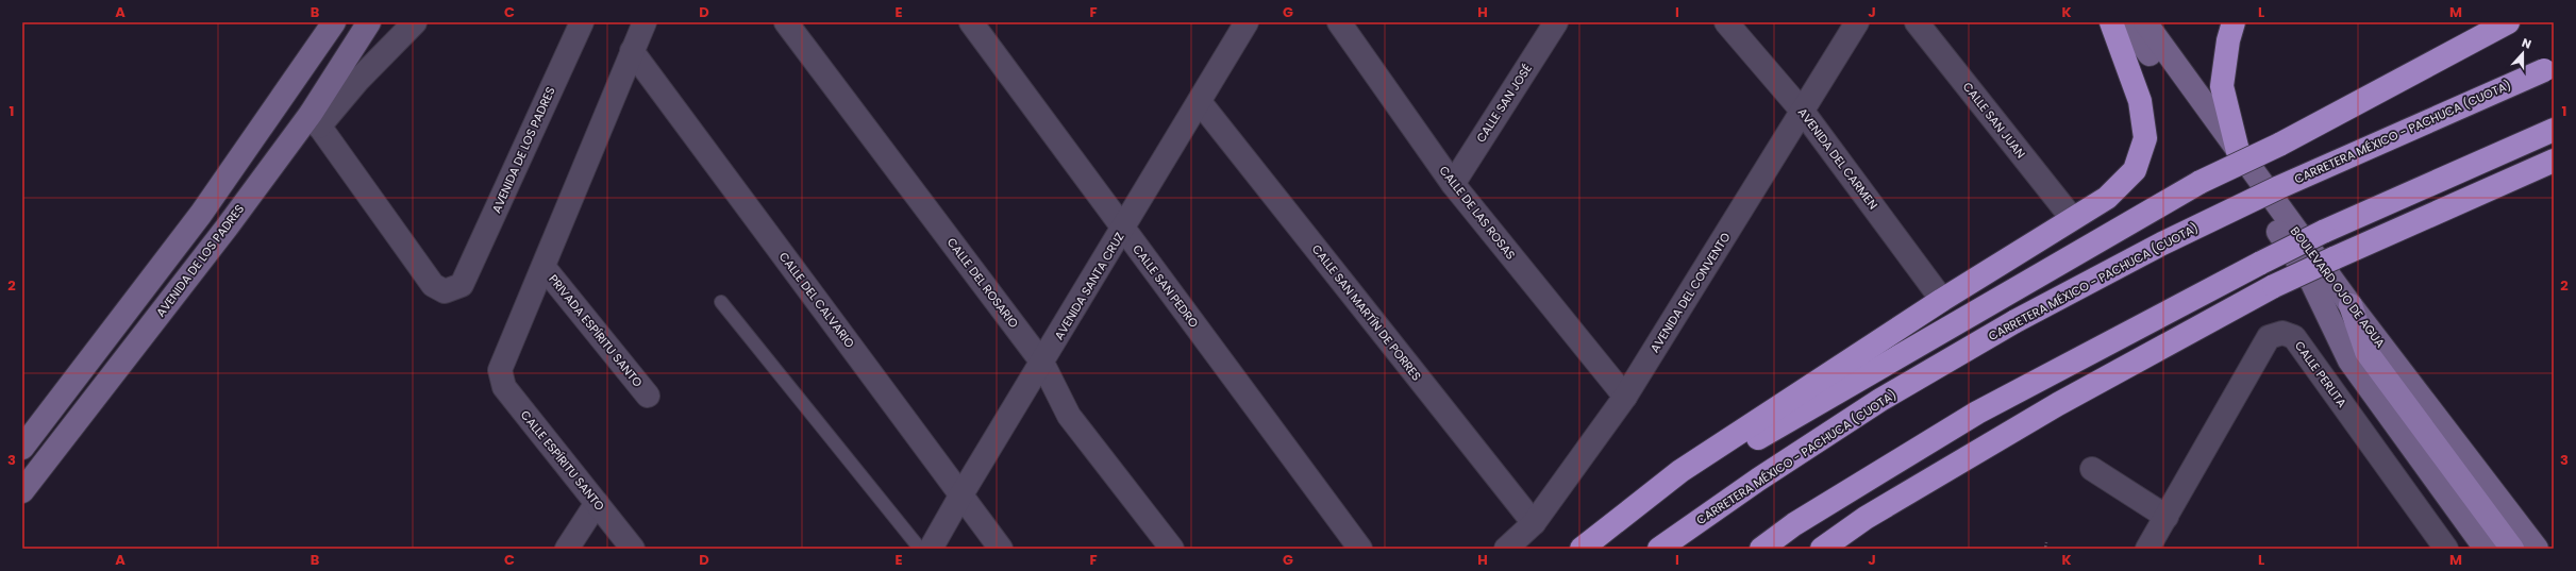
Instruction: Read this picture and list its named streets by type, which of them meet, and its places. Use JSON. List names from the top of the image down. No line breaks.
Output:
{"streets":{"highway":["CARRETERA MÉXICO - PACHUCA (CUOTA)"],"main road":["AVENIDA DE LOS PADRES","BOULEVARD OJO DE AGUA"],"street":["CALLE SAN JOSÉ","CALLE SAN JUAN","AVENIDA DEL CARMEN","CALLE DE LAS ROSAS","CALLE DEL ROSARIO","AVENIDA SANTA CRUZ","CALLE SAN PEDRO","AVENIDA DEL CONVENTO","CALLE DEL CALVARIO","CALLE SAN MARTÍN DE PORRES","PRIVADA ESPÍRITU SANTO","CALLE PERLITA","CALLE ESPÍRITU SANTO"]},"crossings":[["CALLE SAN JOSÉ","CALLE DE LAS ROSAS"],["AVENIDA DEL CARMEN","AVENIDA DEL CONVENTO"],["CALLE DE LAS ROSAS","AVENIDA DEL CONVENTO"],["CALLE DEL ROSARIO","AVENIDA SANTA CRUZ"],["AVENIDA SANTA CRUZ","CALLE SAN PEDRO"],["AVENIDA SANTA CRUZ","CALLE DEL CALVARIO"],["AVENIDA SANTA CRUZ","CALLE SAN MARTÍN DE PORRES"],["AVENIDA DEL CONVENTO","CALLE SAN MARTÍN DE PORRES"],["PRIVADA ESPÍRITU SANTO","CALLE ESPÍRITU SANTO"]],"north":"top","grid":{"columns":["A","B","C","D","E","F","G","H","I","J","K","L","M"],"rows":["1","2","3"]}}
